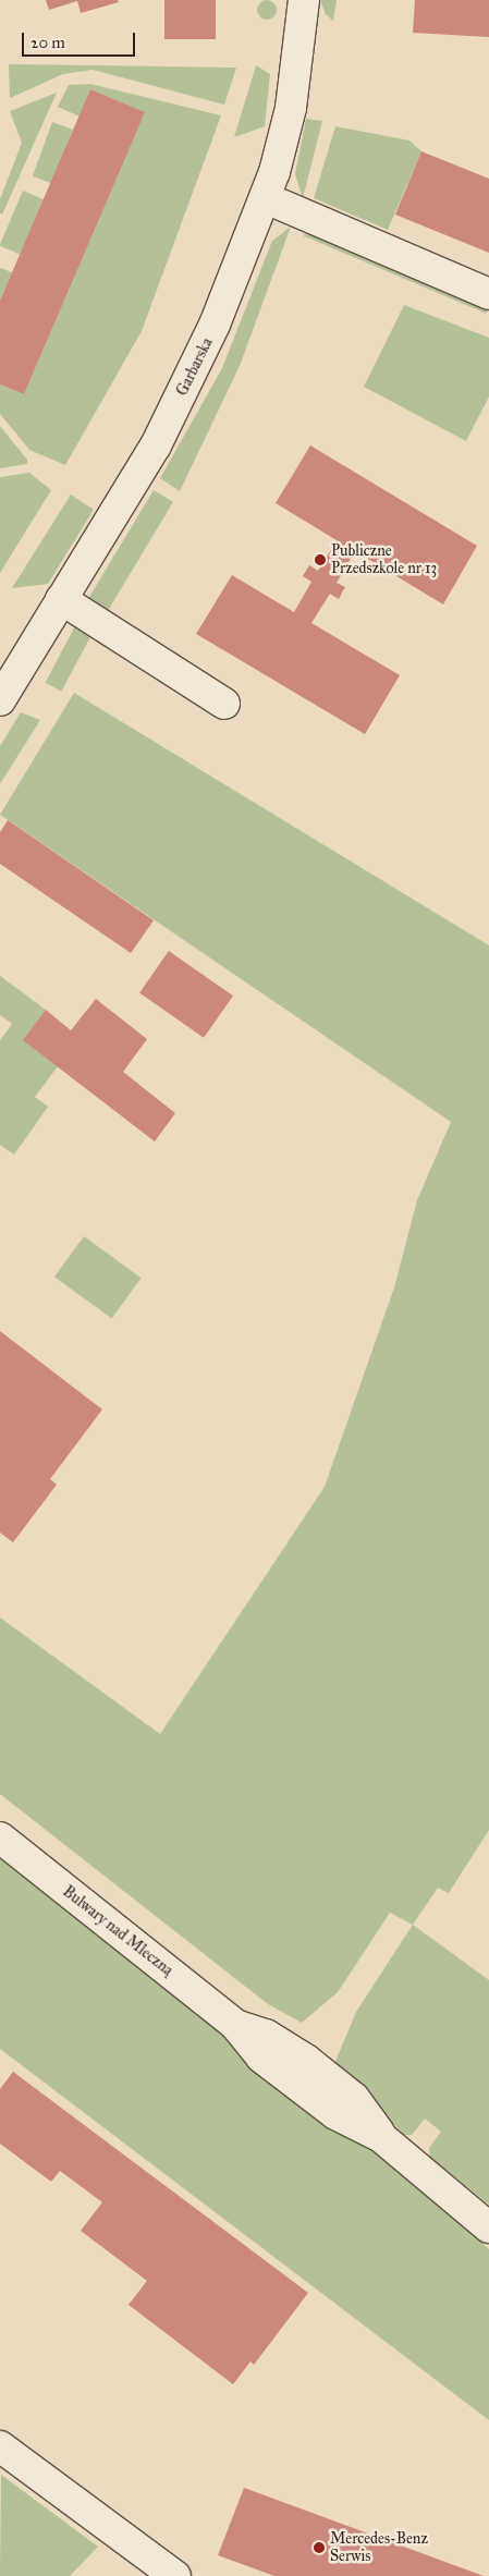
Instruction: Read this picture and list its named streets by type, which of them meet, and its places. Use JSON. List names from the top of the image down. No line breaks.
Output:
{"streets":{"street":["Garbarska","Bulwary nad Mleczną"]},"places":["Publiczne Przedszkole nr 13","Mercedes-Benz Serwis"],"scale_bar":"20 m"}
